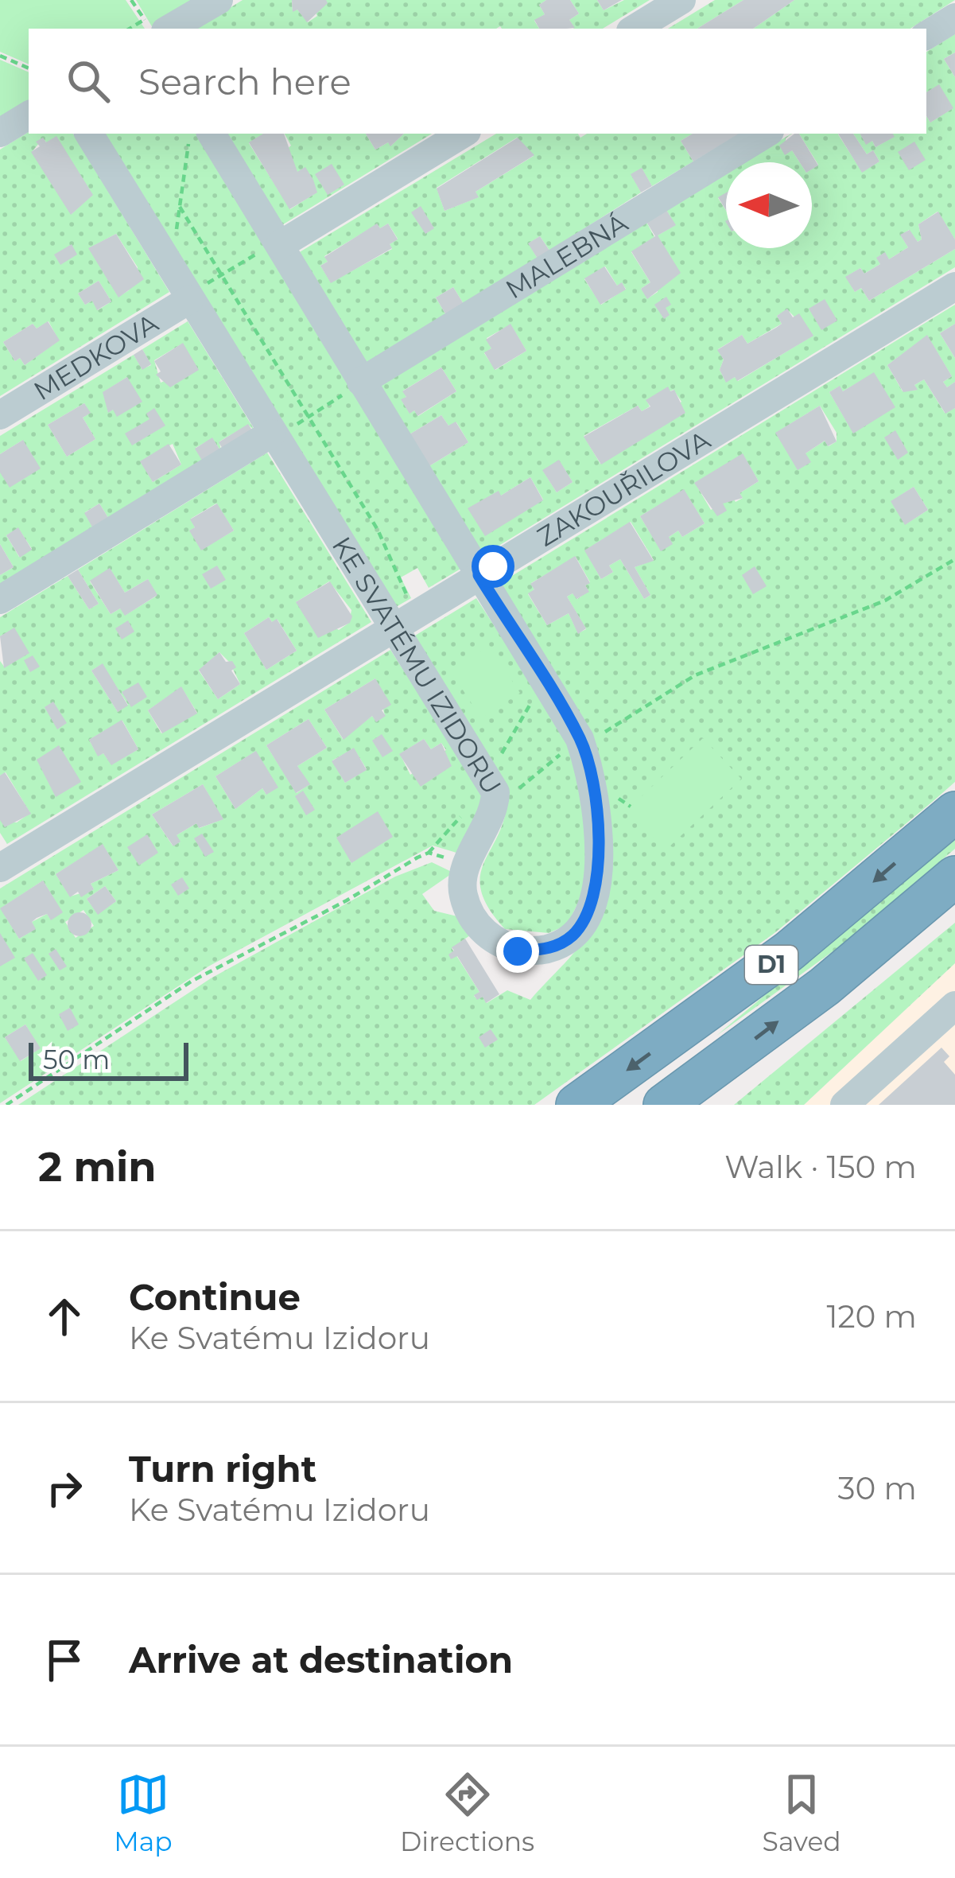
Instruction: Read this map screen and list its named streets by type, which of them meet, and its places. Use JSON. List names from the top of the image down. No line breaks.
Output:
{"streets":{"highway":["D1"],"street":["MALEBNÁ","MEDKOVA","ZAKOUŘILOVA","KE SVATÉMU IZIDORU"]},"crossings":[["MALEBNÁ","KE SVATÉMU IZIDORU"],["MEDKOVA","KE SVATÉMU IZIDORU"],["ZAKOUŘILOVA","KE SVATÉMU IZIDORU"]],"scale_bar":"50 m","north":"left","page":{"search":"Search here","scale":"50 m","heading":["2 min","Walk · 150 m"],"list":[["Continue","Ke Svatému Izidoru","120 m"],["Turn right","Ke Svatému Izidoru","30 m"],"Arrive at destination"],"nav":["Map","Directions","Saved"]}}
